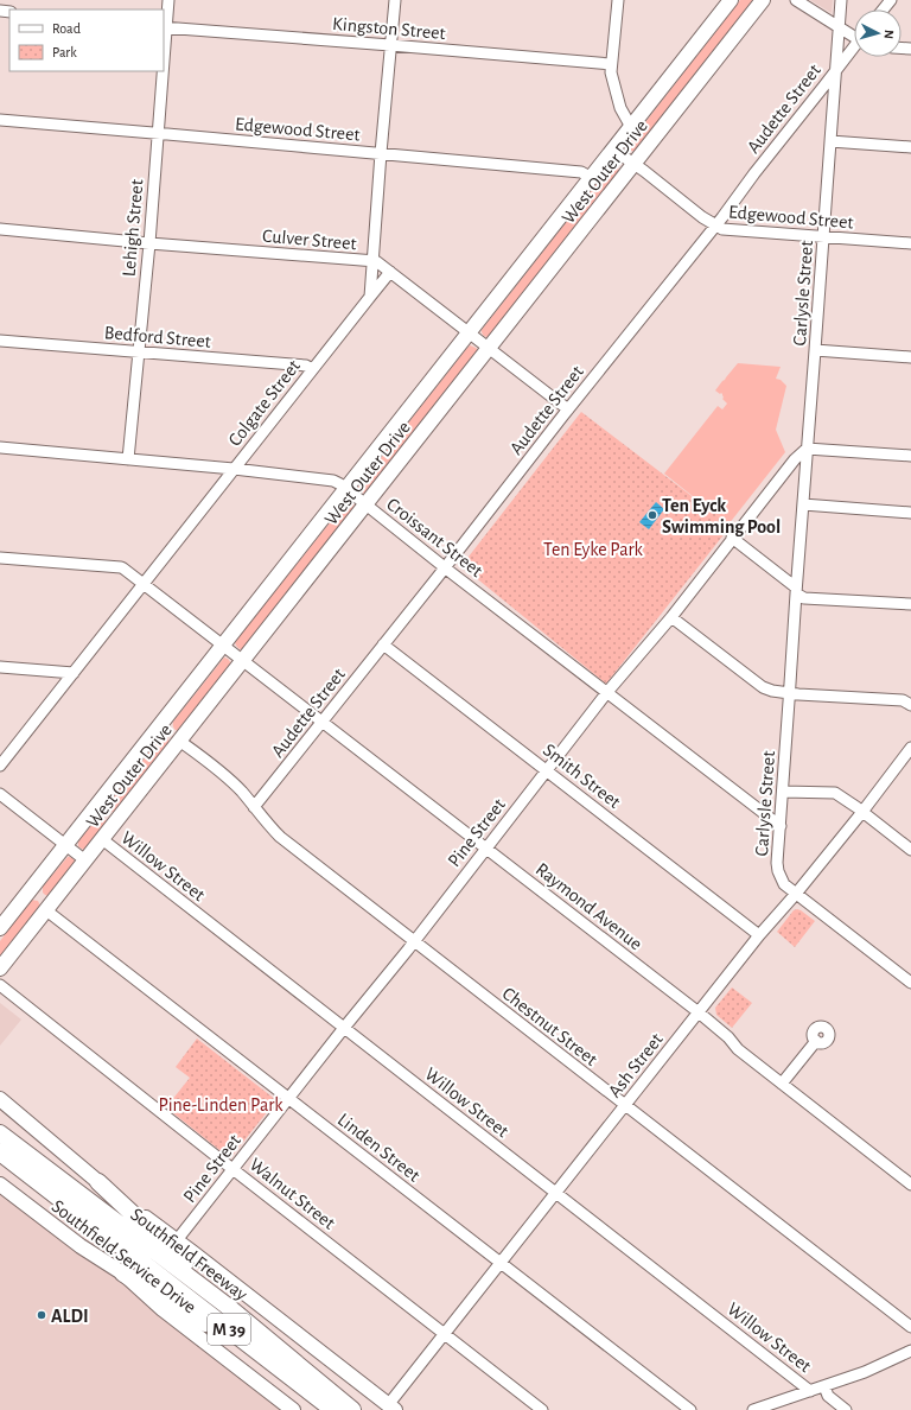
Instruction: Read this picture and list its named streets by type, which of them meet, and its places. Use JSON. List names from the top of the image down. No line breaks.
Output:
{"streets":{"highway":["Southfield Freeway","M 39"],"main road":["West Outer Drive","Southfield Service Drive"],"street":["Kingston Street","Audette Street","Edgewood Street","Lehigh Street","Culver Street","Carlysle Street","Bedford Street","Colgate Street","Croissant Street","Smith Street","Pine Street","Willow Street","Raymond Avenue","Chestnut Street","Ash Street","Linden Street","Walnut Street"]},"crossings":[["Kingston Street","Lehigh Street"],["Audette Street","Edgewood Street"],["Audette Street","Culver Street"],["Audette Street","Carlysle Street"],["Audette Street","Croissant Street"],["Audette Street","Smith Street"],["Audette Street","Raymond Avenue"],["Audette Street","Chestnut Street"],["Edgewood Street","West Outer Drive"],["Edgewood Street","Lehigh Street"],["Edgewood Street","Carlysle Street"],["West Outer Drive","Culver Street"],["West Outer Drive","Croissant Street"],["West Outer Drive","Willow Street"],["West Outer Drive","Raymond Avenue"],["West Outer Drive","Chestnut Street"],["West Outer Drive","Linden Street"],["Lehigh Street","Culver Street"],["Lehigh Street","Bedford Street"],["Lehigh Street","Croissant Street"],["Culver Street","Colgate Street"],["Carlysle Street","Croissant Street"],["Carlysle Street","Pine Street"],["Carlysle Street","Ash Street"],["Bedford Street","Colgate Street"],["Colgate Street","Croissant Street"],["Colgate Street","Raymond Avenue"],["Croissant Street","Pine Street"],["Smith Street","Pine Street"],["Smith Street","Ash Street"],["Pine Street","Willow Street"],["Pine Street","Raymond Avenue"],["Pine Street","Chestnut Street"],["Pine Street","Linden Street"],["Pine Street","Walnut Street"],["Willow Street","Ash Street"],["Raymond Avenue","Ash Street"],["Chestnut Street","Ash Street"],["Ash Street","Linden Street"],["Ash Street","Walnut Street"]],"parks":["Ten Eyke Park","Pine-Linden Park"],"places":["Ten Eyck Swimming Pool","ALDI"],"legend":["Road","Park"],"north":"right"}
